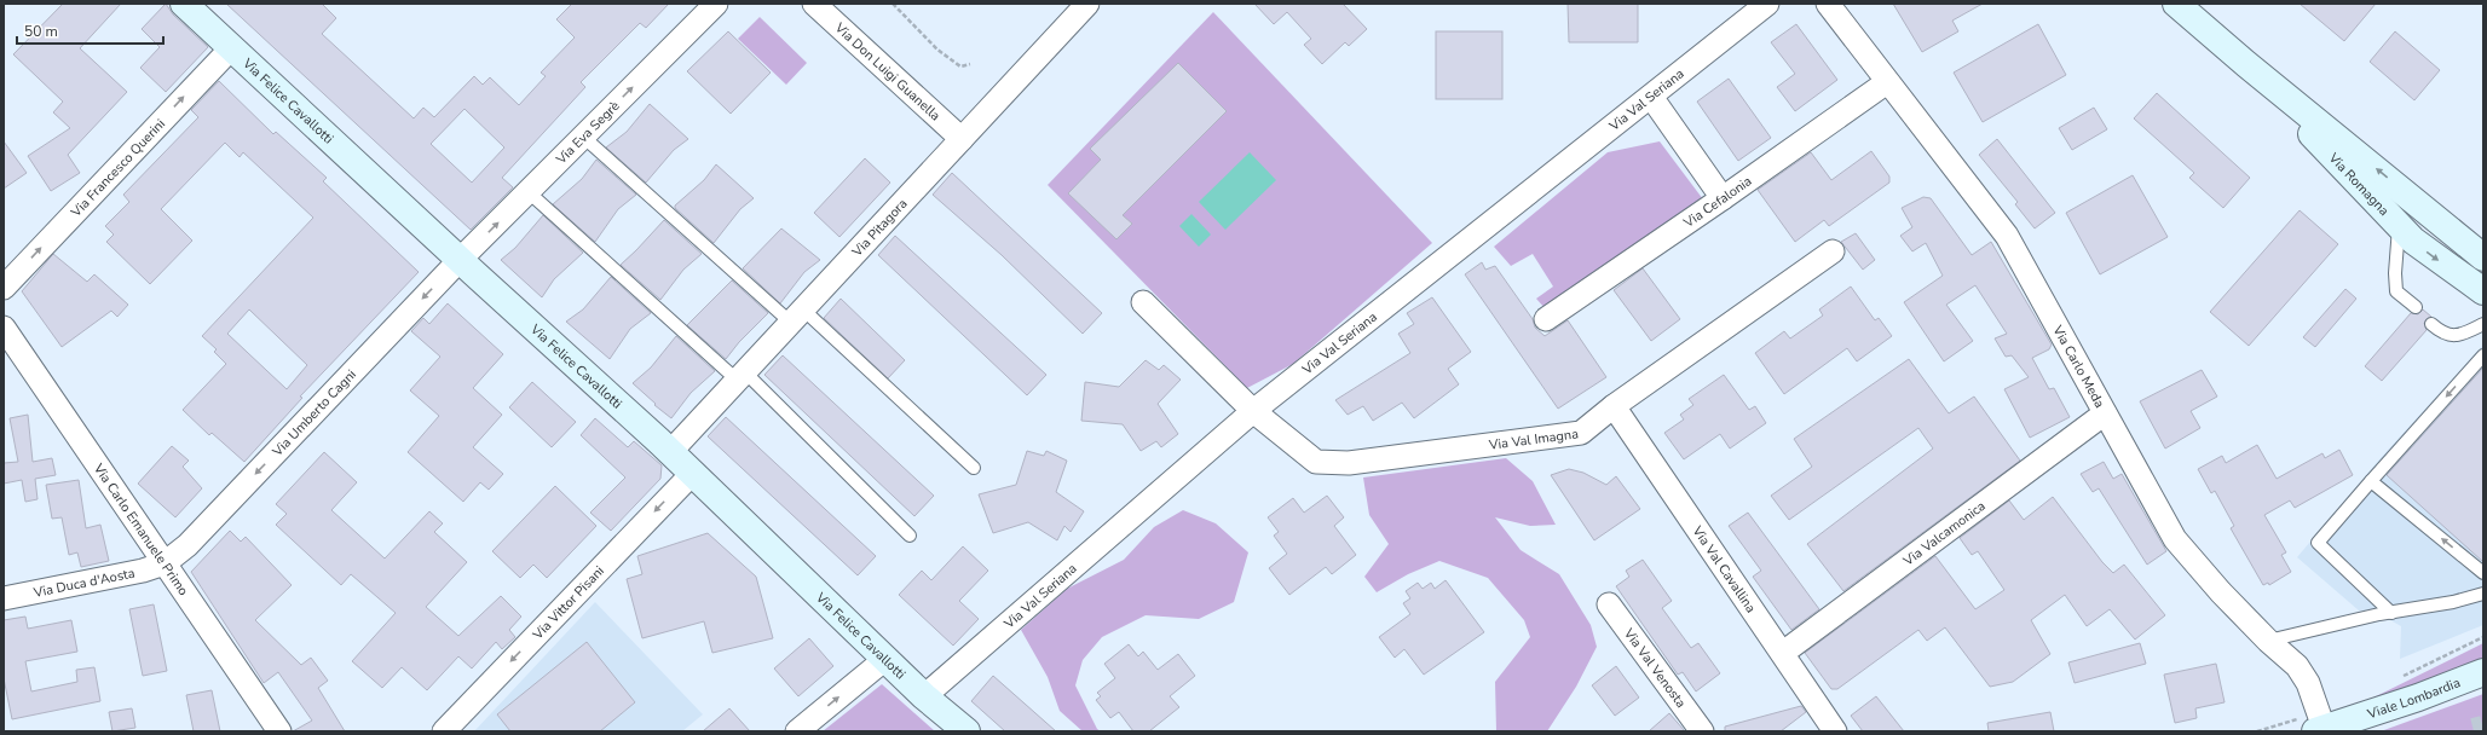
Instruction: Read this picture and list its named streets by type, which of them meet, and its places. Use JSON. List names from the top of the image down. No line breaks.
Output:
{"streets":{"street":["Via Don Luigi Guanella","Via Val Seriana","Via Felice Cavallotti","Via Eva Segrè","Via Francesco Querini","Via Romagna","Via Cefalonia","Via Pitagora","Via Carlo Meda","Via Umberto Cagni","Via Val Imagna","Via Carlo Emanuele Primo","Via Valcamonica","Via Val Cavallina","Via Duca d'Aosta","Via Vittor Pisani","Via Val Venosta","Viale Lombardia"]},"crossings":[["Via Don Luigi Guanella","Via Pitagora"],["Via Val Seriana","Via Felice Cavallotti"],["Via Val Seriana","Via Val Imagna"],["Via Felice Cavallotti","Via Eva Segrè"],["Via Felice Cavallotti","Via Francesco Querini"],["Via Felice Cavallotti","Via Pitagora"],["Via Felice Cavallotti","Via Umberto Cagni"],["Via Felice Cavallotti","Via Vittor Pisani"],["Via Eva Segrè","Via Umberto Cagni"],["Via Cefalonia","Via Carlo Meda"],["Via Carlo Meda","Via Valcamonica"],["Via Carlo Meda","Viale Lombardia"],["Via Umberto Cagni","Via Carlo Emanuele Primo"],["Via Umberto Cagni","Via Duca d'Aosta"],["Via Val Imagna","Via Val Cavallina"],["Via Carlo Emanuele Primo","Via Duca d'Aosta"],["Via Valcamonica","Via Val Cavallina"]],"one_way":["Via Eva Segrè","Via Francesco Querini","Via Umberto Cagni","Via Vittor Pisani"],"scale_bar":"50 m"}
